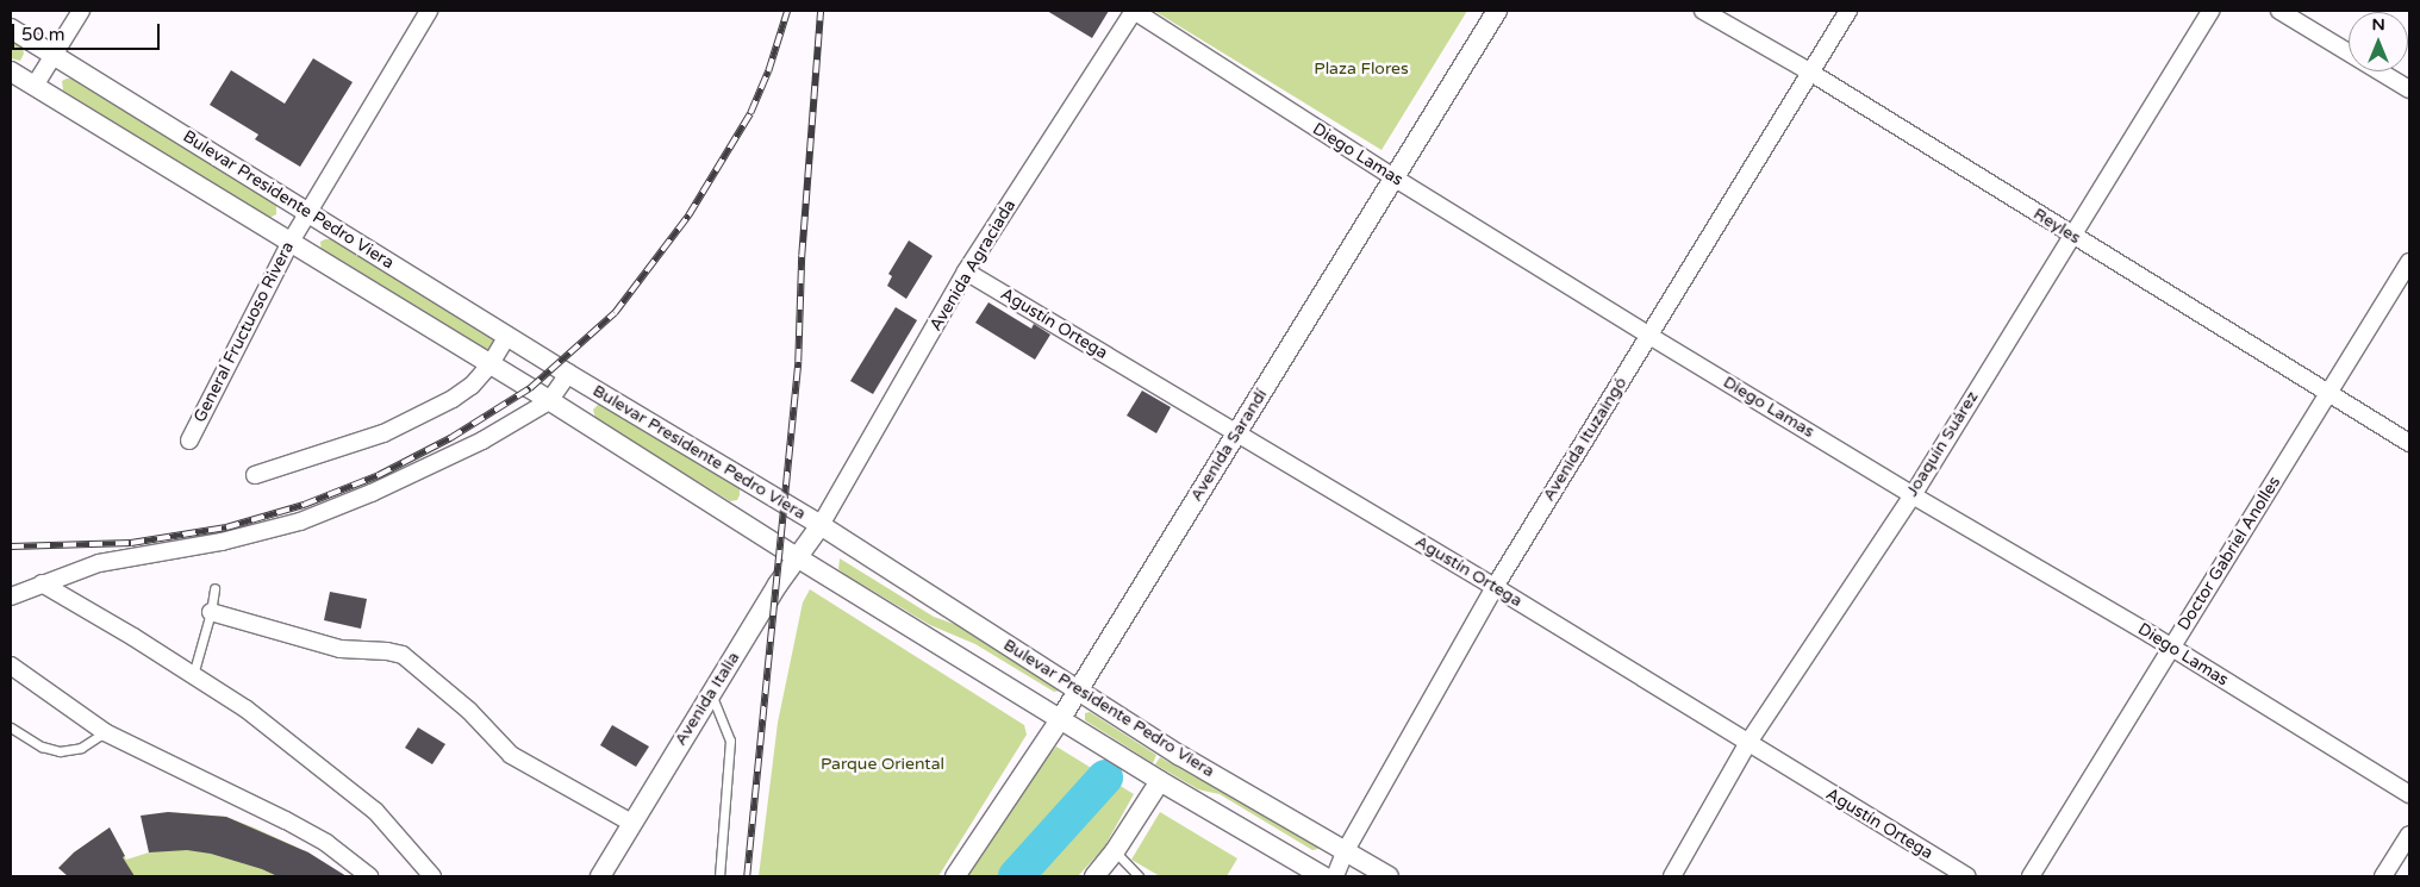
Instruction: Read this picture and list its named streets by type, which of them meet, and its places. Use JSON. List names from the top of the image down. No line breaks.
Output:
{"streets":{"street":["Diego Lamas","Bulevar Presidente Pedro Viera","Reyles","Avenida Agraciada","Agustín Ortega","General Fructuoso Rivera","Avenida Ituzaingó","Joaquín Suárez","Avenida Sarandí","Doctor Gabriel Anolles","Avenida Italia"]},"crossings":[["Diego Lamas","Avenida Agraciada"],["Diego Lamas","Avenida Ituzaingó"],["Diego Lamas","Joaquín Suárez"],["Diego Lamas","Avenida Sarandí"],["Diego Lamas","Doctor Gabriel Anolles"],["Bulevar Presidente Pedro Viera","Avenida Agraciada"],["Bulevar Presidente Pedro Viera","General Fructuoso Rivera"],["Bulevar Presidente Pedro Viera","Avenida Ituzaingó"],["Bulevar Presidente Pedro Viera","Avenida Sarandí"],["Bulevar Presidente Pedro Viera","Avenida Italia"],["Reyles","Avenida Ituzaingó"],["Reyles","Joaquín Suárez"],["Reyles","Doctor Gabriel Anolles"],["Avenida Agraciada","Agustín Ortega"],["Avenida Agraciada","Avenida Italia"],["Agustín Ortega","Avenida Ituzaingó"],["Agustín Ortega","Joaquín Suárez"],["Agustín Ortega","Avenida Sarandí"]],"parks":["Plaza Flores","Parque Oriental"],"scale_bar":"50 m","north":"top"}
